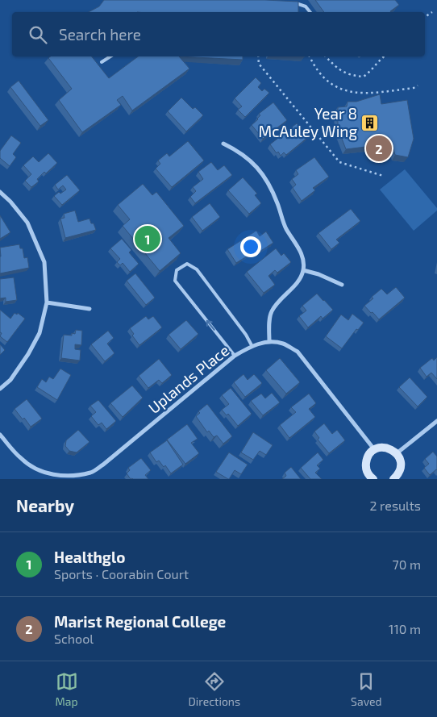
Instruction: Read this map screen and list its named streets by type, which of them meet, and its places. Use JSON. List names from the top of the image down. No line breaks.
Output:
{"streets":{"street":["Uplands Place"]},"places":{"building":["Year 8 McAuley Wing"]},"page":{"search":"Search here","pins":["2","1"],"heading":["Nearby","2 results"],"list":[{"mark":"1","name":"Healthglo","note":"Sports · Coorabin Court","value":"70 m"},{"mark":"2","name":"Marist Regional College","note":"School","value":"110 m"}],"nav":["Map","Directions","Saved"]}}
